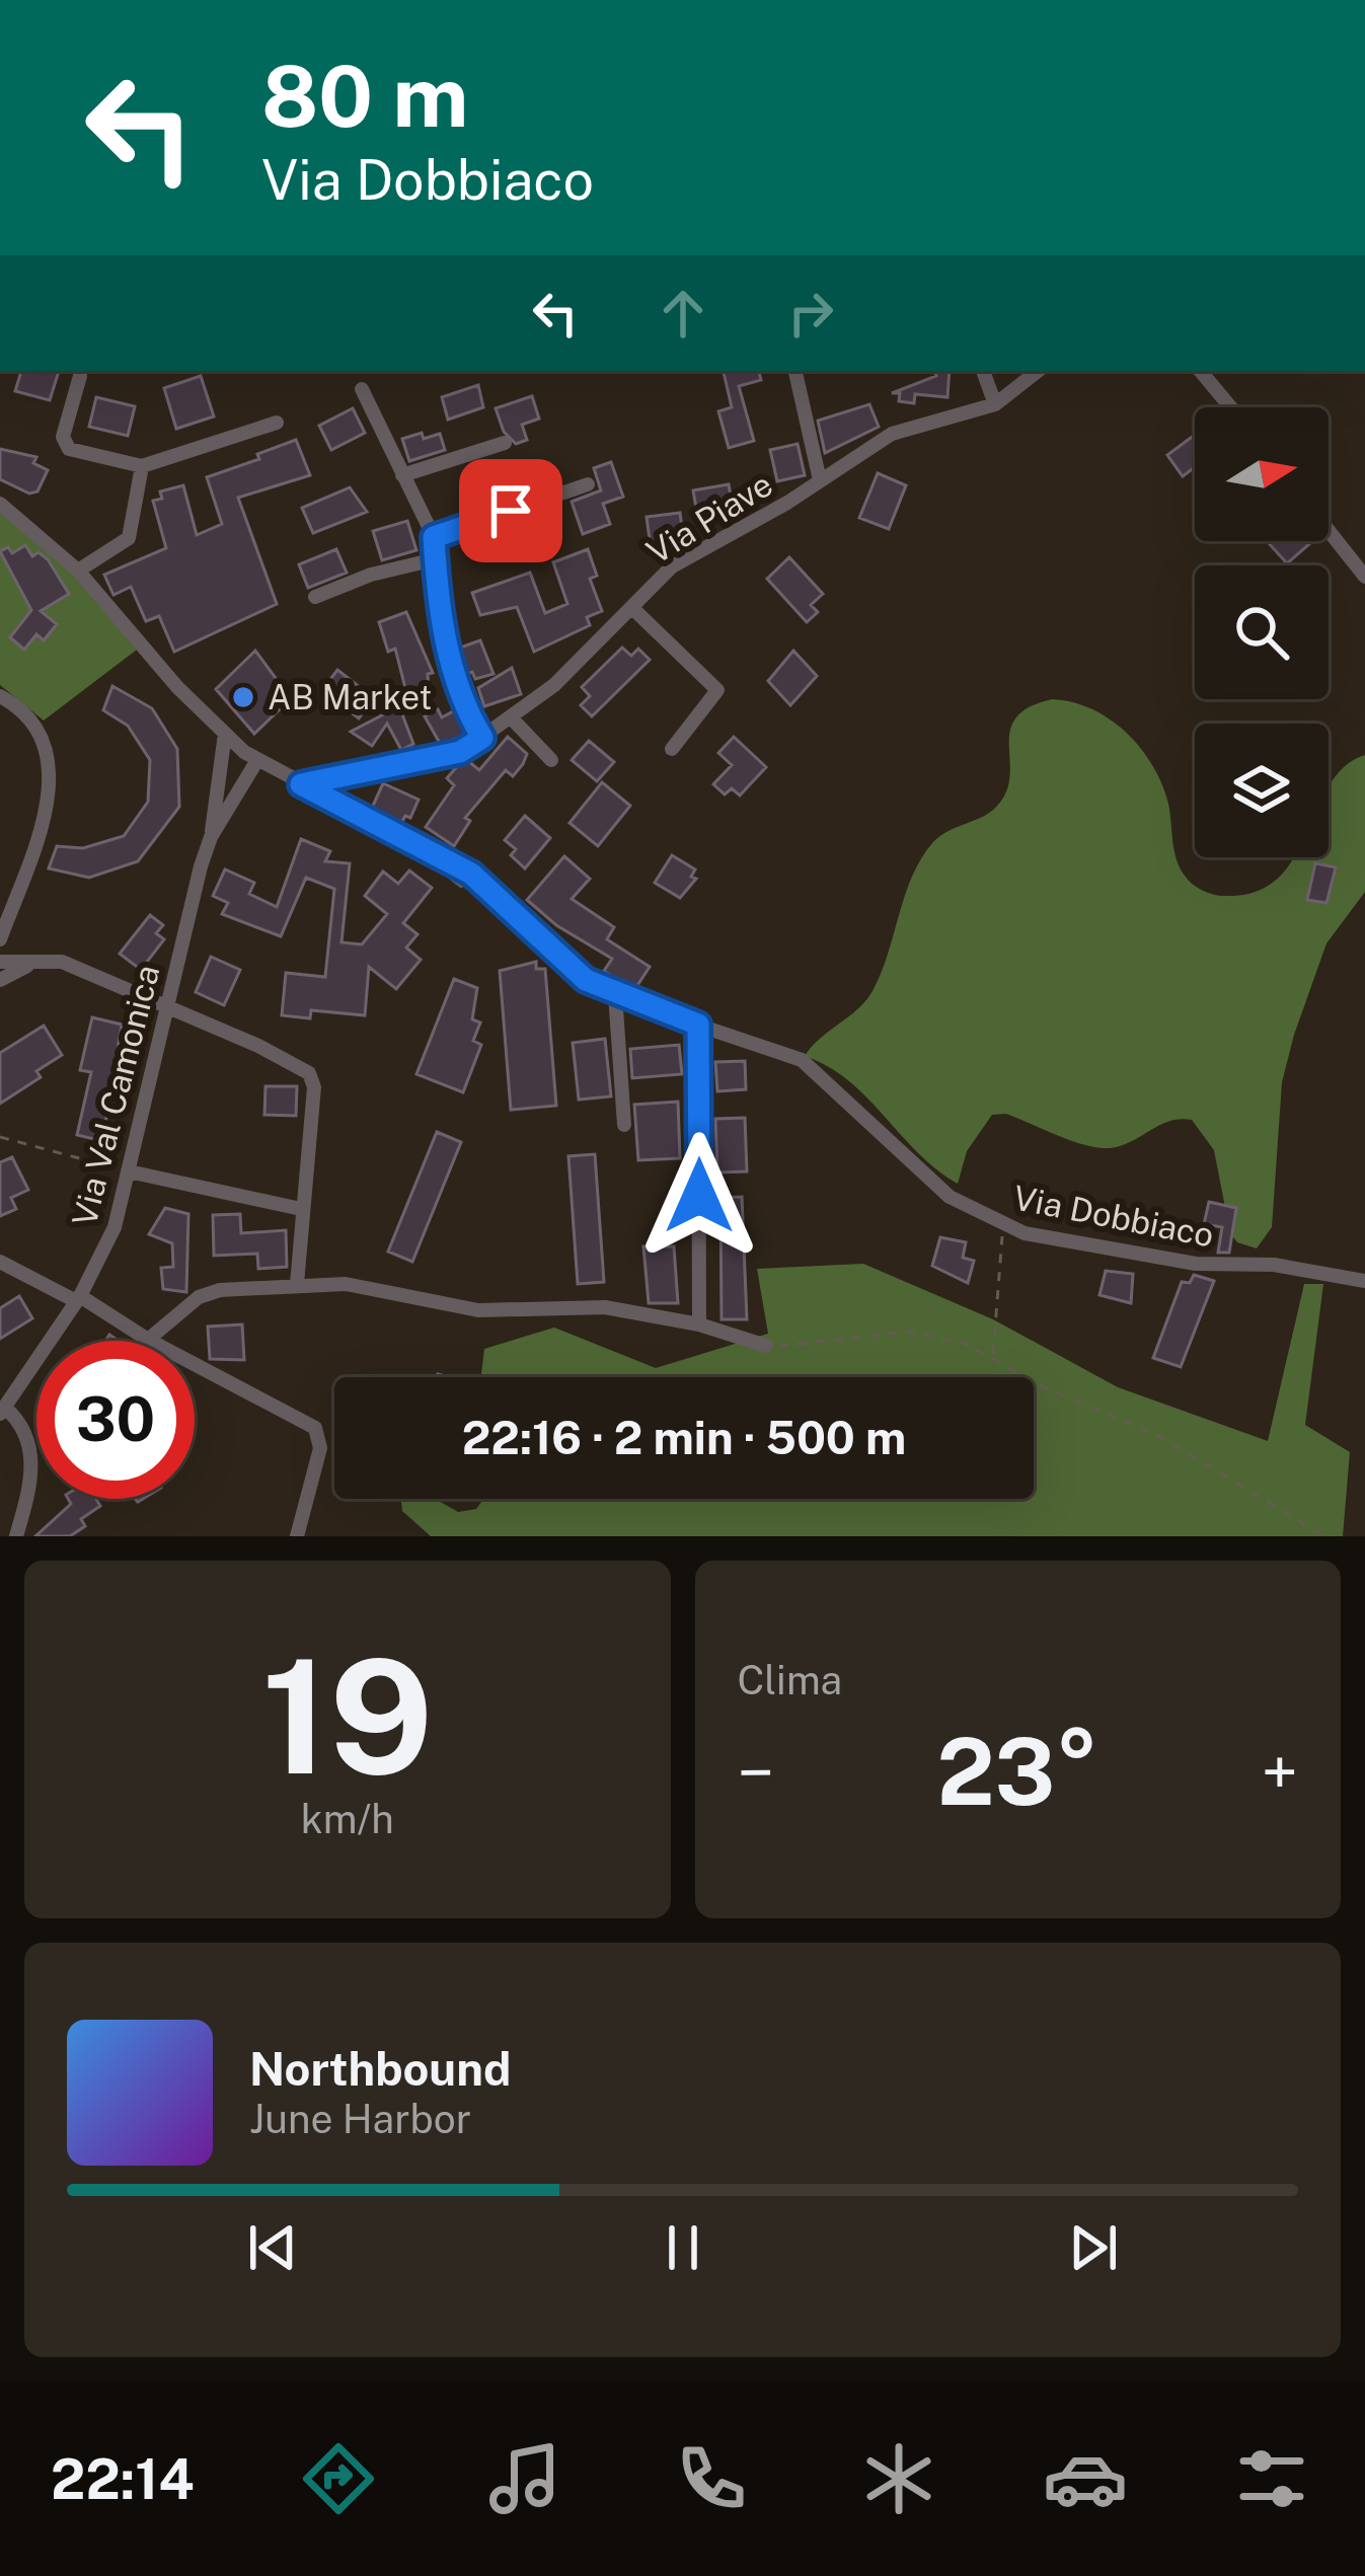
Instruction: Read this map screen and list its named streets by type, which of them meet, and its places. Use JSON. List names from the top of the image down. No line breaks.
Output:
{"streets":{"street":["Via Piave","Via Val Camonica","Via Dobbiaco"]},"crossings":[["Via Piave","Via Dobbiaco"],["Via Val Camonica","Via Dobbiaco"]],"places":["AB Market"],"north":"right","page":{"turn":["80 m","Via Dobbiaco"],"limit":"30","trip":"22:16 · 2 min · 500 m","tile":[["19","km/h"],"Clima"],"heat":["−","23°","+"],"song":["Northbound","June Harbor"],"tabs":"22:14"}}
